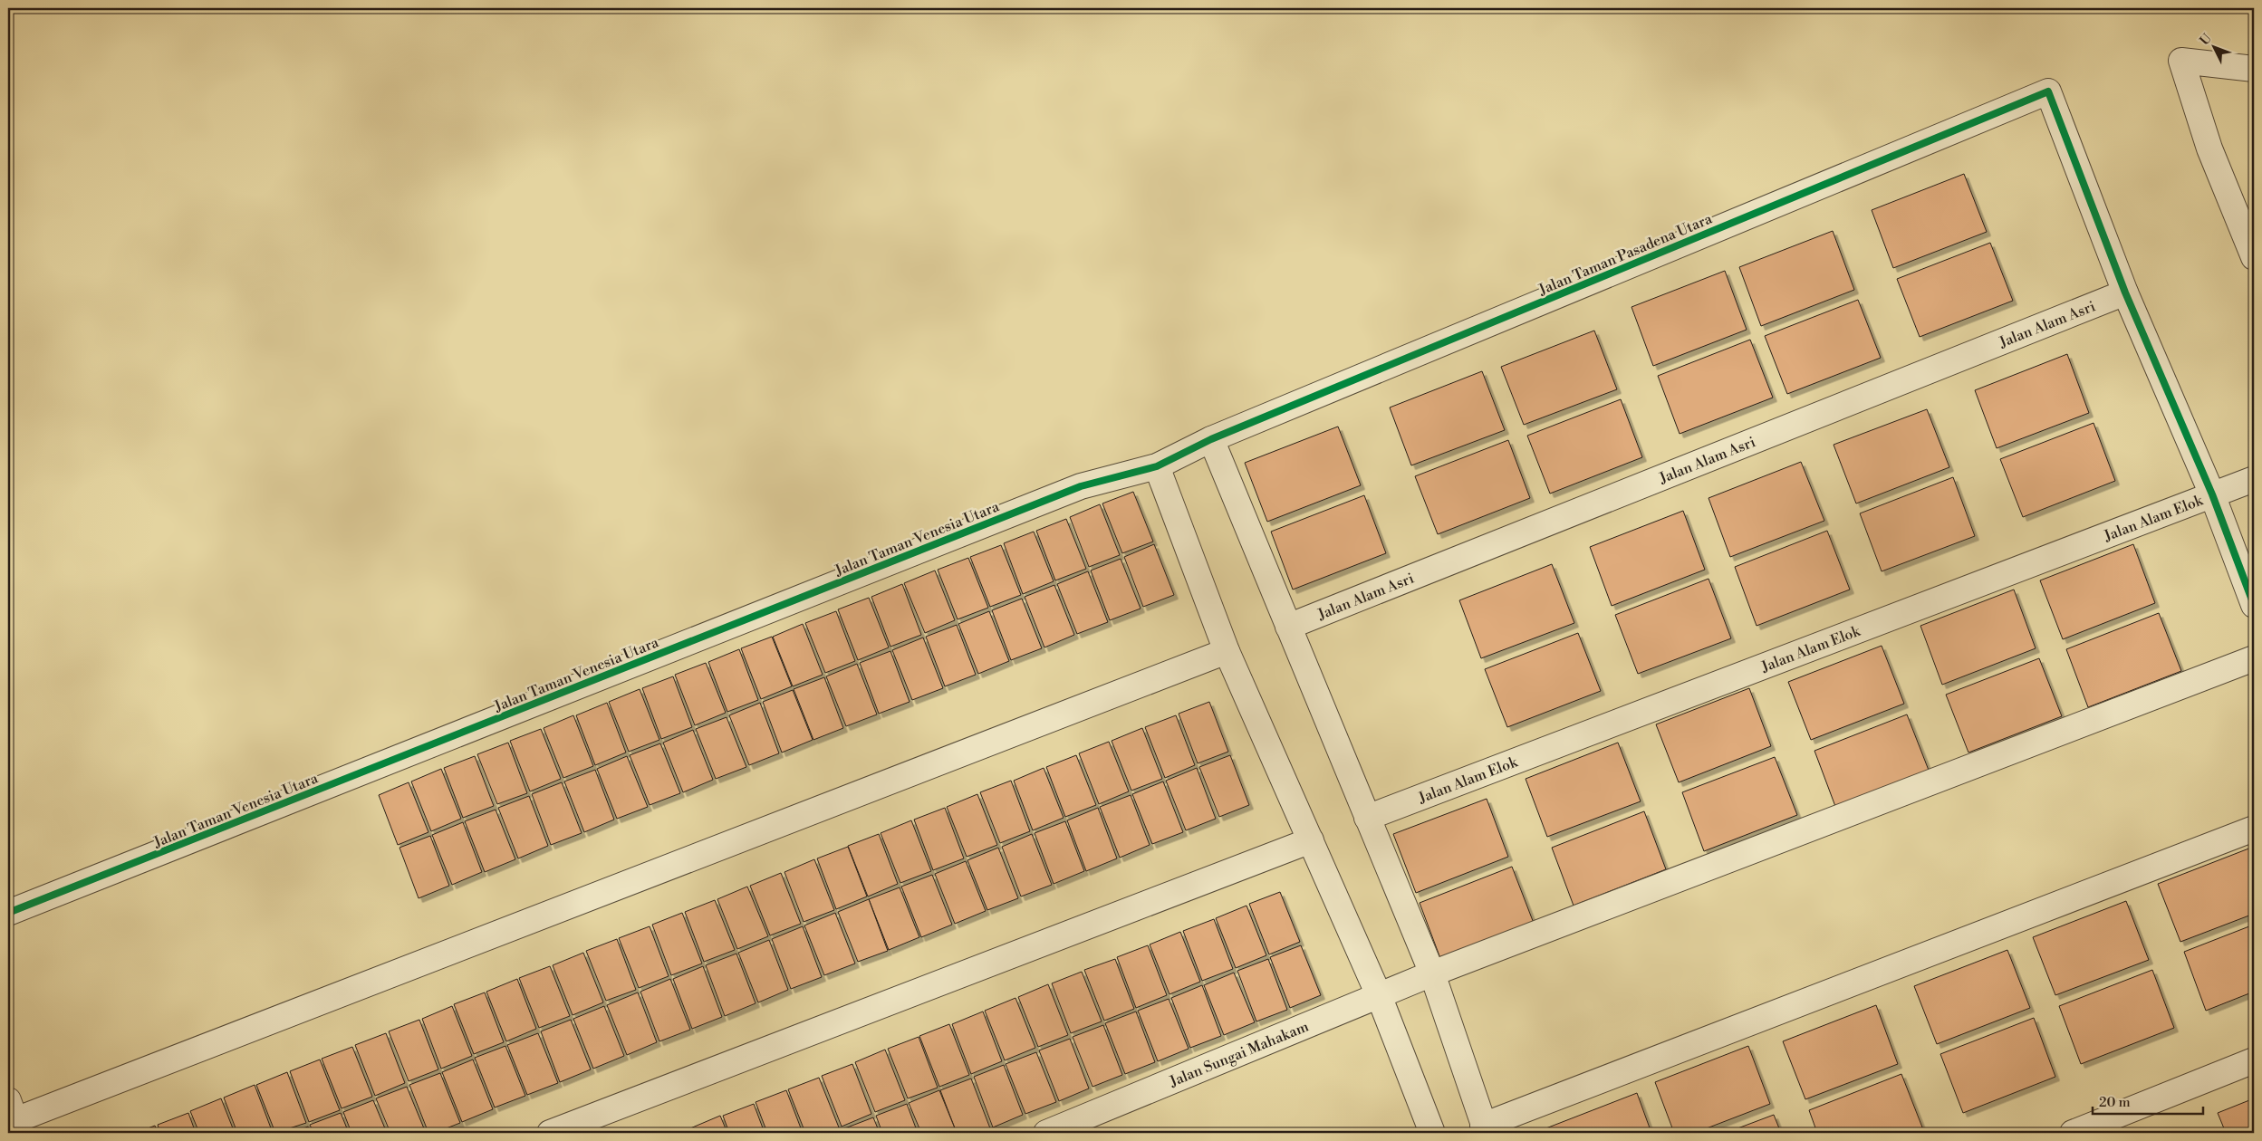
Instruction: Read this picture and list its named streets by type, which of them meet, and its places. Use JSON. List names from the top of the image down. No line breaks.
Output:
{"streets":{"street":["Jalan Taman Pasadena Utara","Jalan Alam Asri","Jalan Alam Elok","Jalan Taman Venesia Utara","Jalan Sungai Mahakam"]},"crossings":[["Jalan Taman Pasadena Utara","Jalan Alam Asri"],["Jalan Taman Pasadena Utara","Jalan Taman Venesia Utara"]],"scale_bar":"20 m","north":"top left"}
